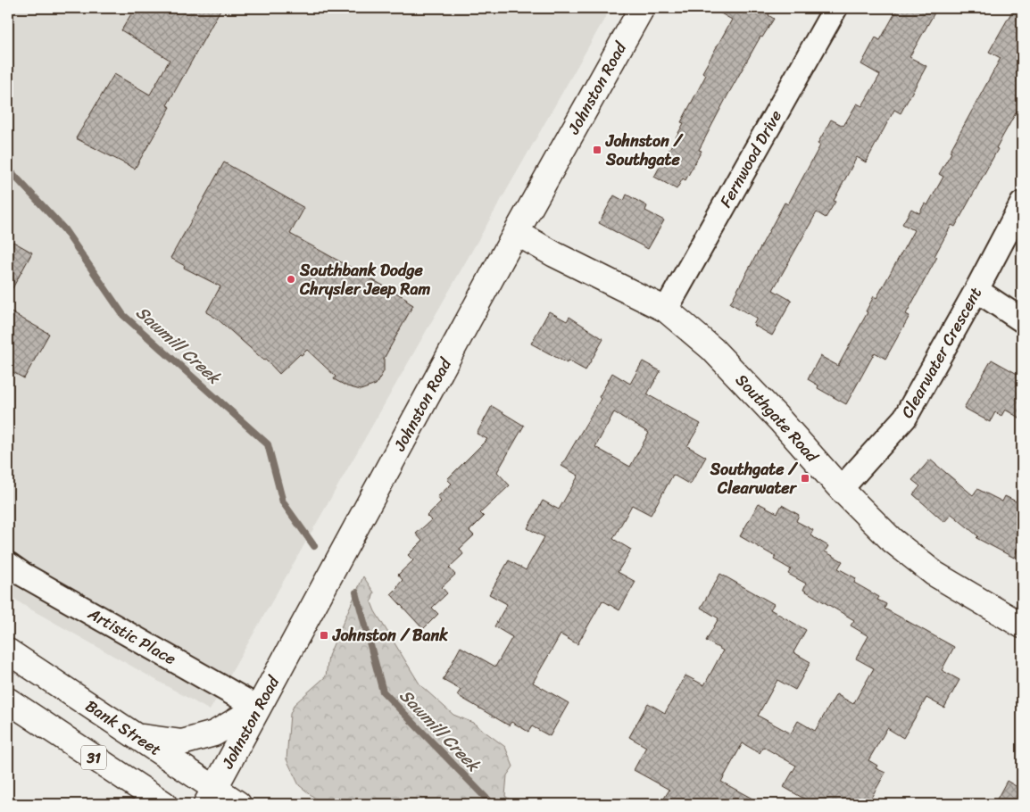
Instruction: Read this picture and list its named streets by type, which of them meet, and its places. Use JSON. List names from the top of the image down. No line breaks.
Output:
{"streets":{"street":["Johnston Road","Fernwood Drive","Clearwater Crescent","Southgate Road","Artistic Place","Bank Street","31"]},"crossings":[["Johnston Road","Southgate Road"],["Johnston Road","Artistic Place"],["Johnston Road","Bank Street"],["Fernwood Drive","Southgate Road"],["Clearwater Crescent","Southgate Road"]],"water":["Sawmill Creek"],"places":{"transit":["Johnston / Southgate","Southgate / Clearwater","Johnston / Bank"],"other":["Southbank Dodge Chrysler Jeep Ram"]}}
